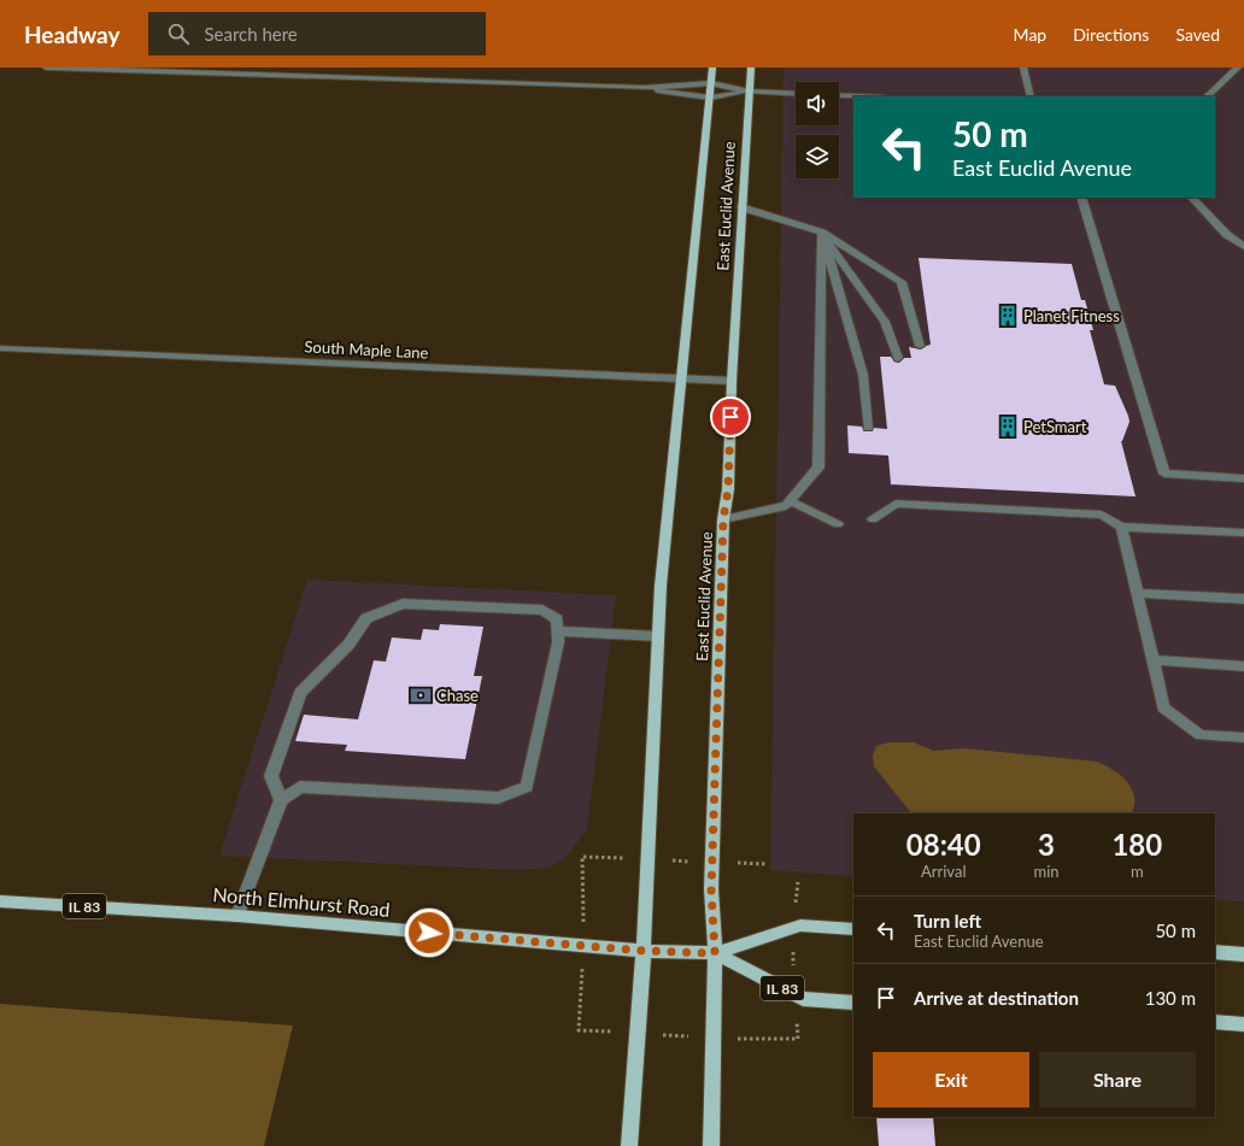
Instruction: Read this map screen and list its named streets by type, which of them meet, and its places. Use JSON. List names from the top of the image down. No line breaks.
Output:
{"streets":{"main road":["East Euclid Avenue","North Elmhurst Road","IL 83"],"street":["South Maple Lane"]},"crossings":[["East Euclid Avenue","South Maple Lane"],["East Euclid Avenue","North Elmhurst Road"]],"places":{"building":["Planet Fitness","PetSmart"],"bank":["Chase"]},"page":{"header":"Headway","search":"Search here","nav":["Map","Directions","Saved"],"turn":["50 m","East Euclid Avenue"],"eta":["08:40","Arrival","3","min","180","m"],"list":[{"name":"Turn left","note":"East Euclid Avenue","value":"50 m"},{"name":"Arrive at destination","value":"130 m"}],"buttons":["Exit","Share"]}}
